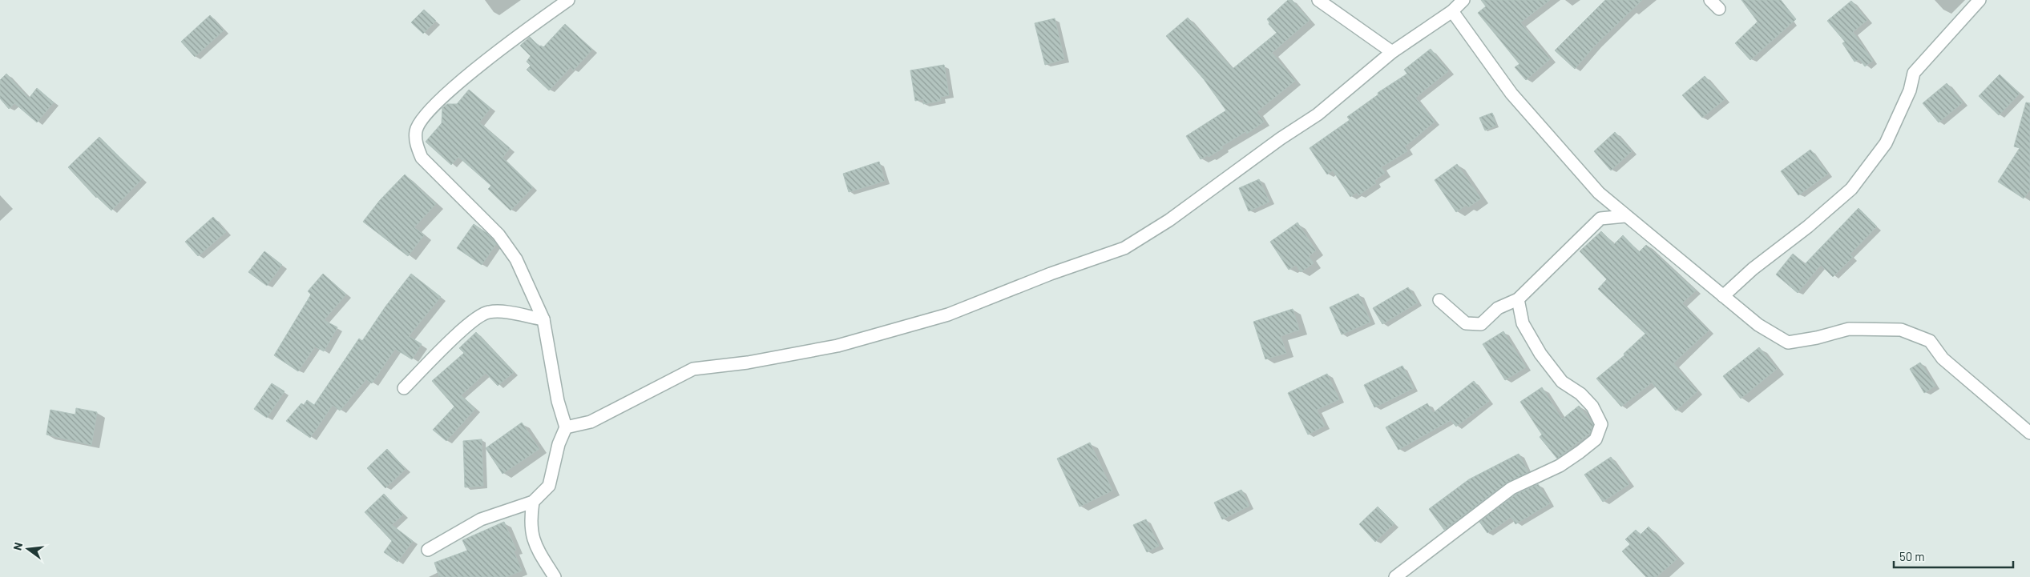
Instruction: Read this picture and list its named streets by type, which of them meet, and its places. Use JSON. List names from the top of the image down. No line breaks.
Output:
{"scale_bar":"50 m","north":"left"}
